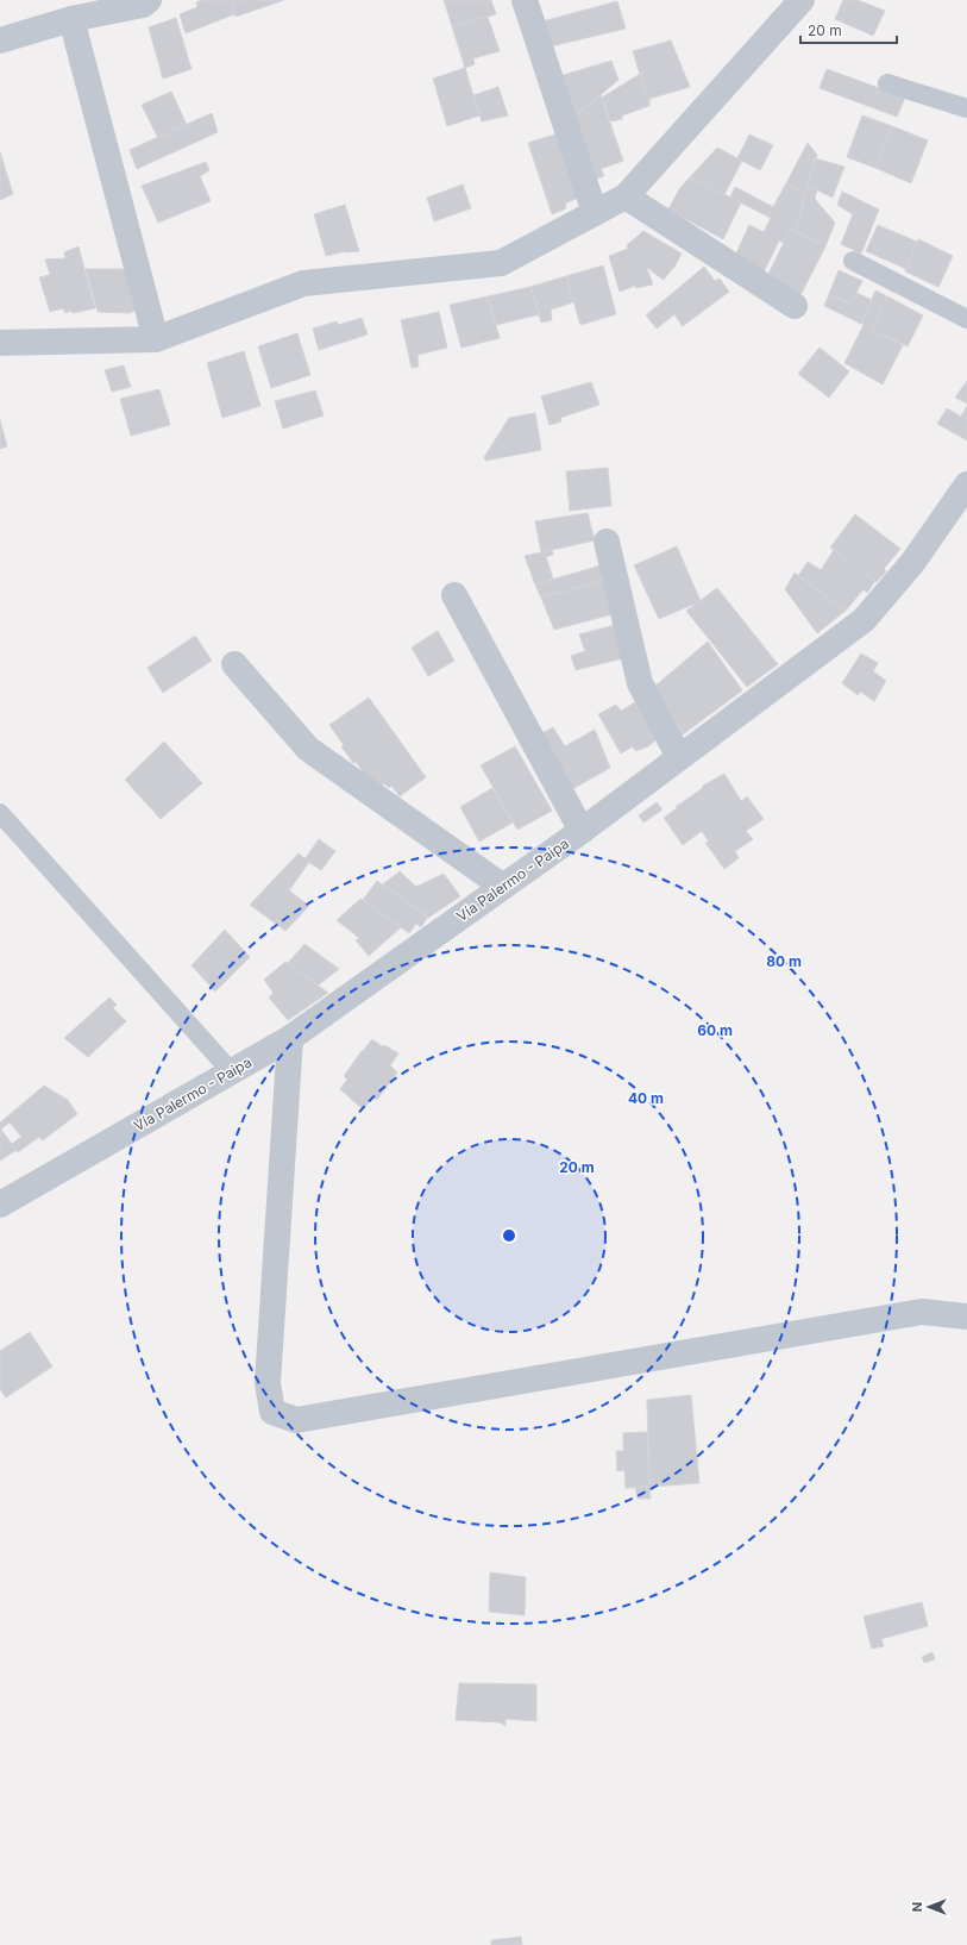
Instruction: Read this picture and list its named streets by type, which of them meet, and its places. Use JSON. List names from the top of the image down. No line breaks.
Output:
{"streets":{"street":["Vía Palermo - Paipa"]},"scale_bar":"20 m","north":"left","rings":["80 m","60 m","40 m","20 m"]}
